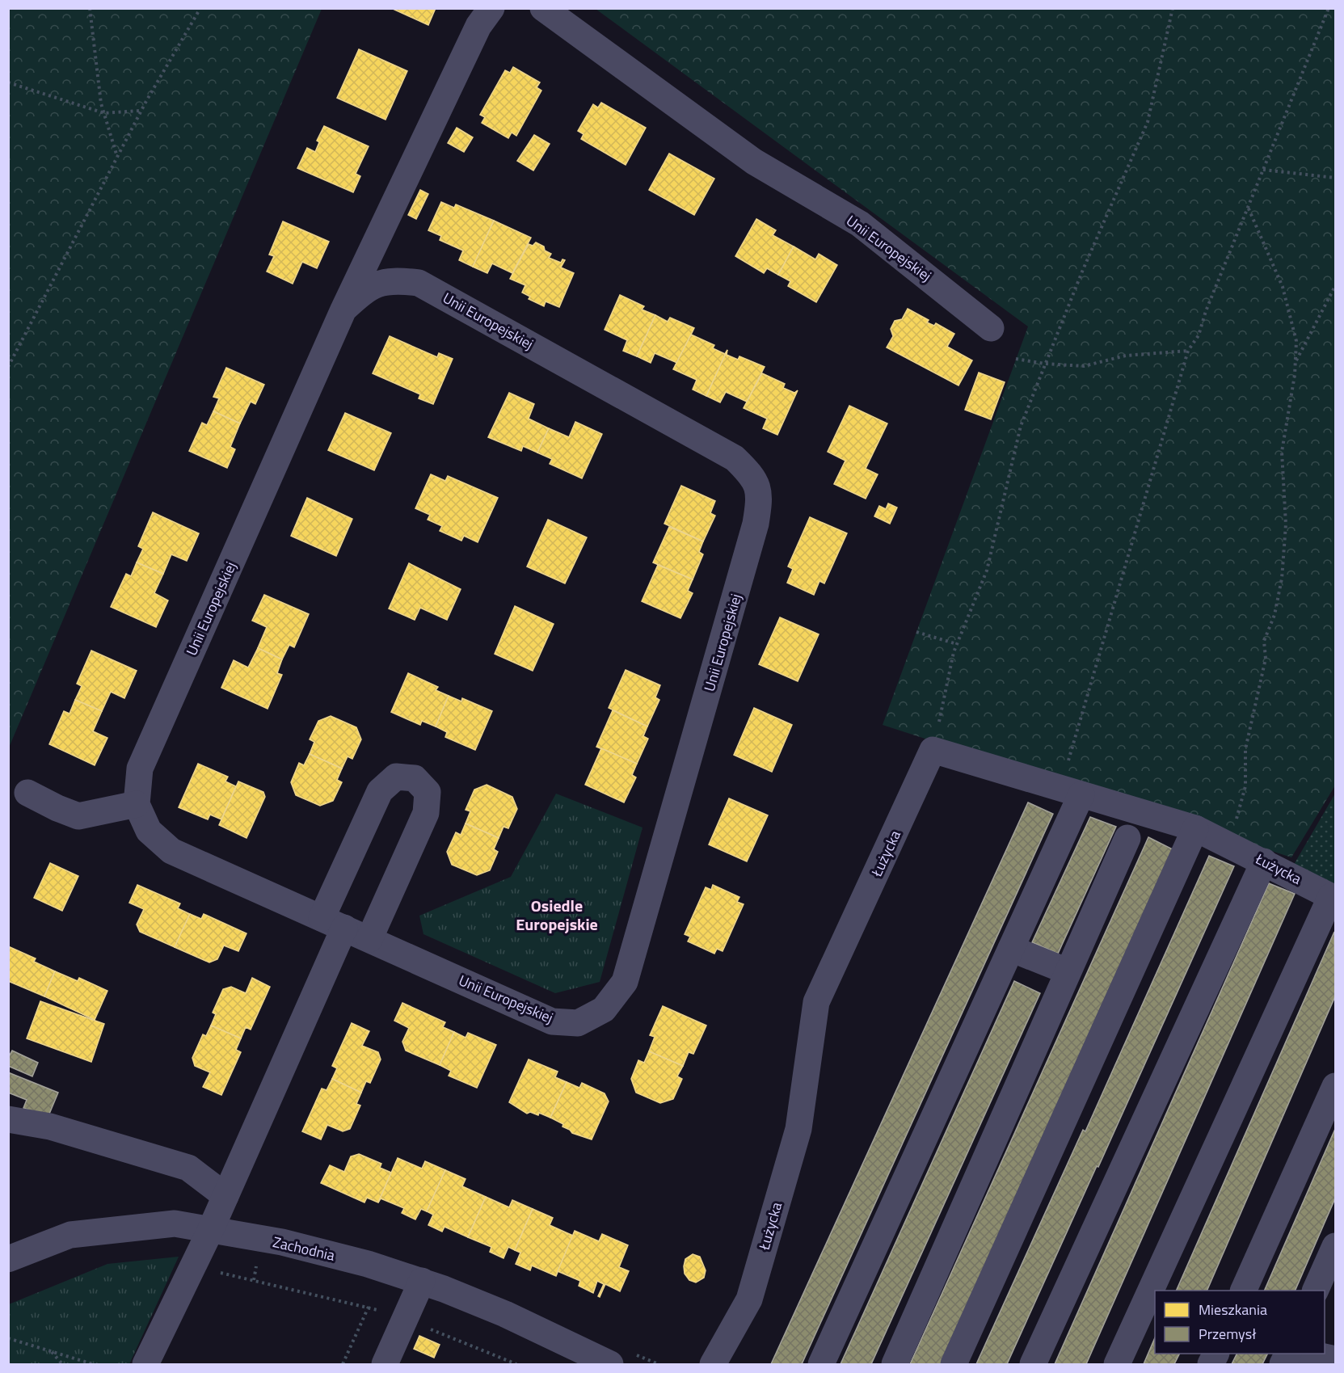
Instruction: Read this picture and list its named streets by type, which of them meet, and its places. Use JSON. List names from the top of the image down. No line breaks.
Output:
{"streets":{"street":["Unii Europejskiej","Łużycka","Zachodnia"]},"districts":["Osiedle Europejskie"],"legend":["Mieszkania","Przemysł"]}
